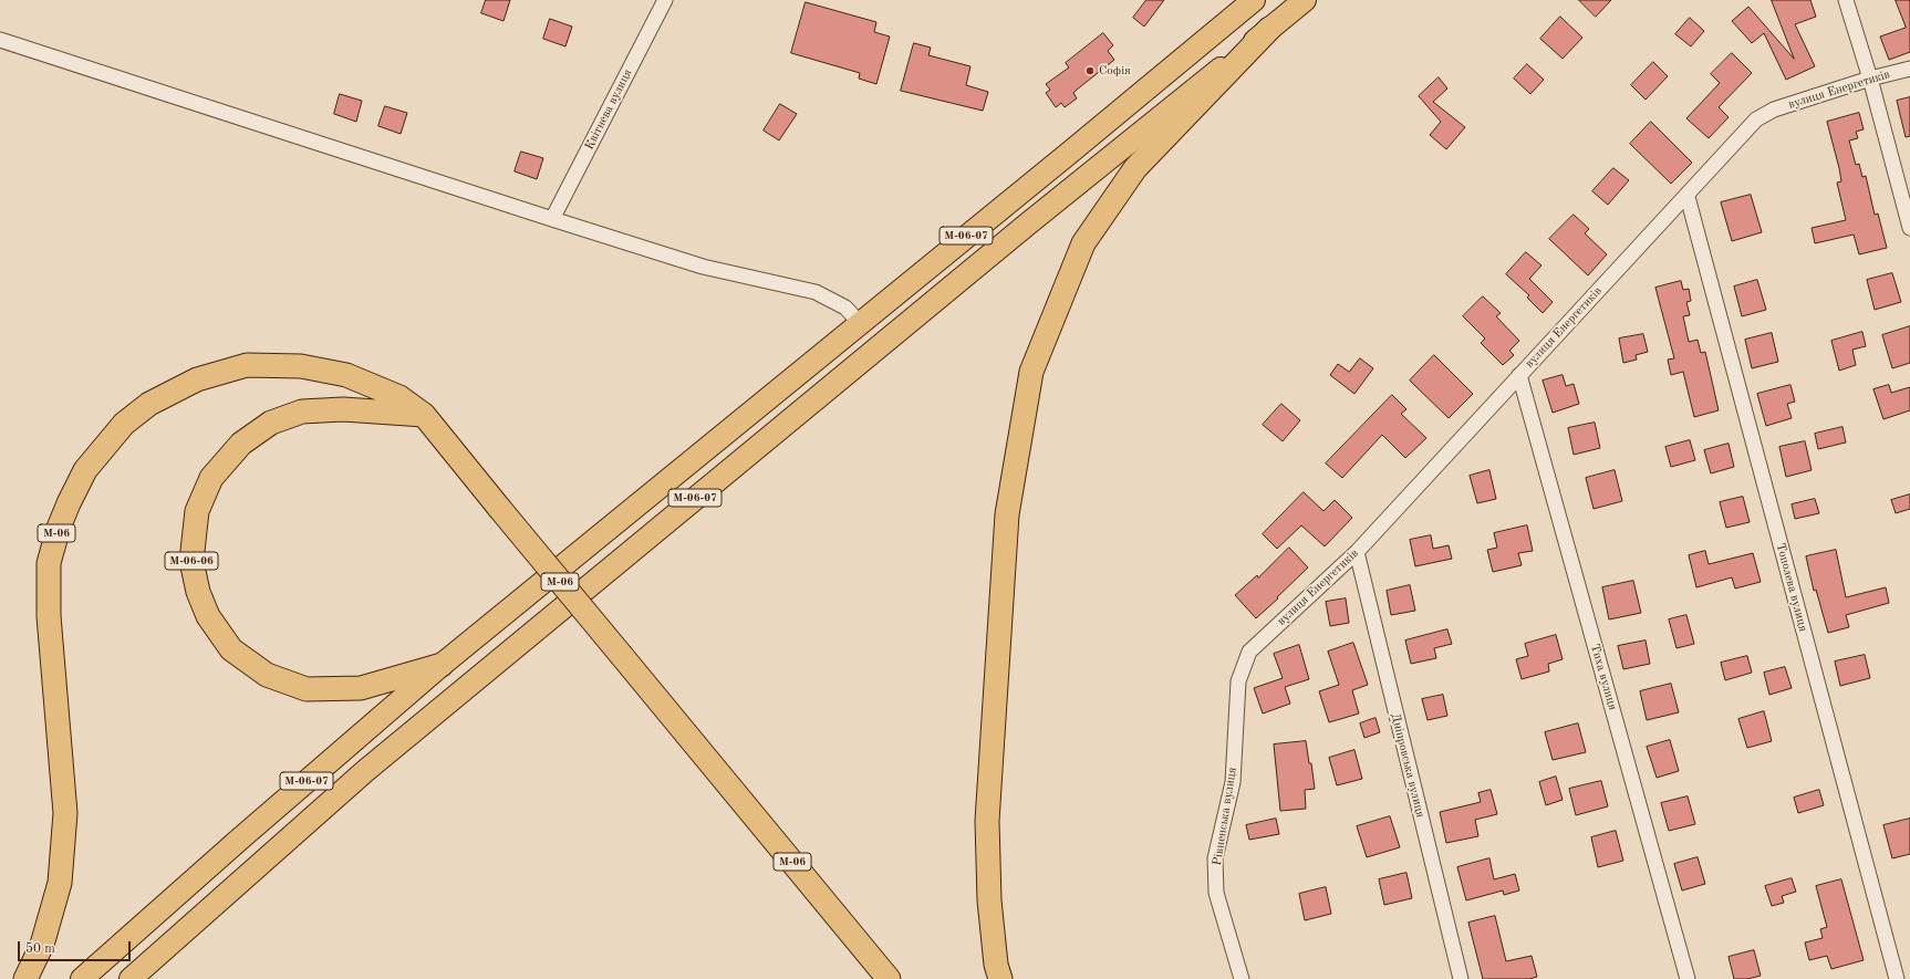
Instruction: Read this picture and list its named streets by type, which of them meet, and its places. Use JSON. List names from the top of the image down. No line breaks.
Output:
{"streets":{"highway":["М-06","М-06-06"],"main road":["М-06-07"],"street":["вулиця Енергетиків","Квітнева вулиця","Тополева вулиця","Тиха вулиця","Дніпровська вулиця","Рівненська вулиця"]},"crossings":[["вулиця Енергетиків","Тополева вулиця"],["вулиця Енергетиків","Тиха вулиця"],["вулиця Енергетиків","Дніпровська вулиця"],["вулиця Енергетиків","Рівненська вулиця"],["М-06-07","М-06-06"],["М-06","М-06-06"]],"places":["Софія"],"scale_bar":"50 m"}
